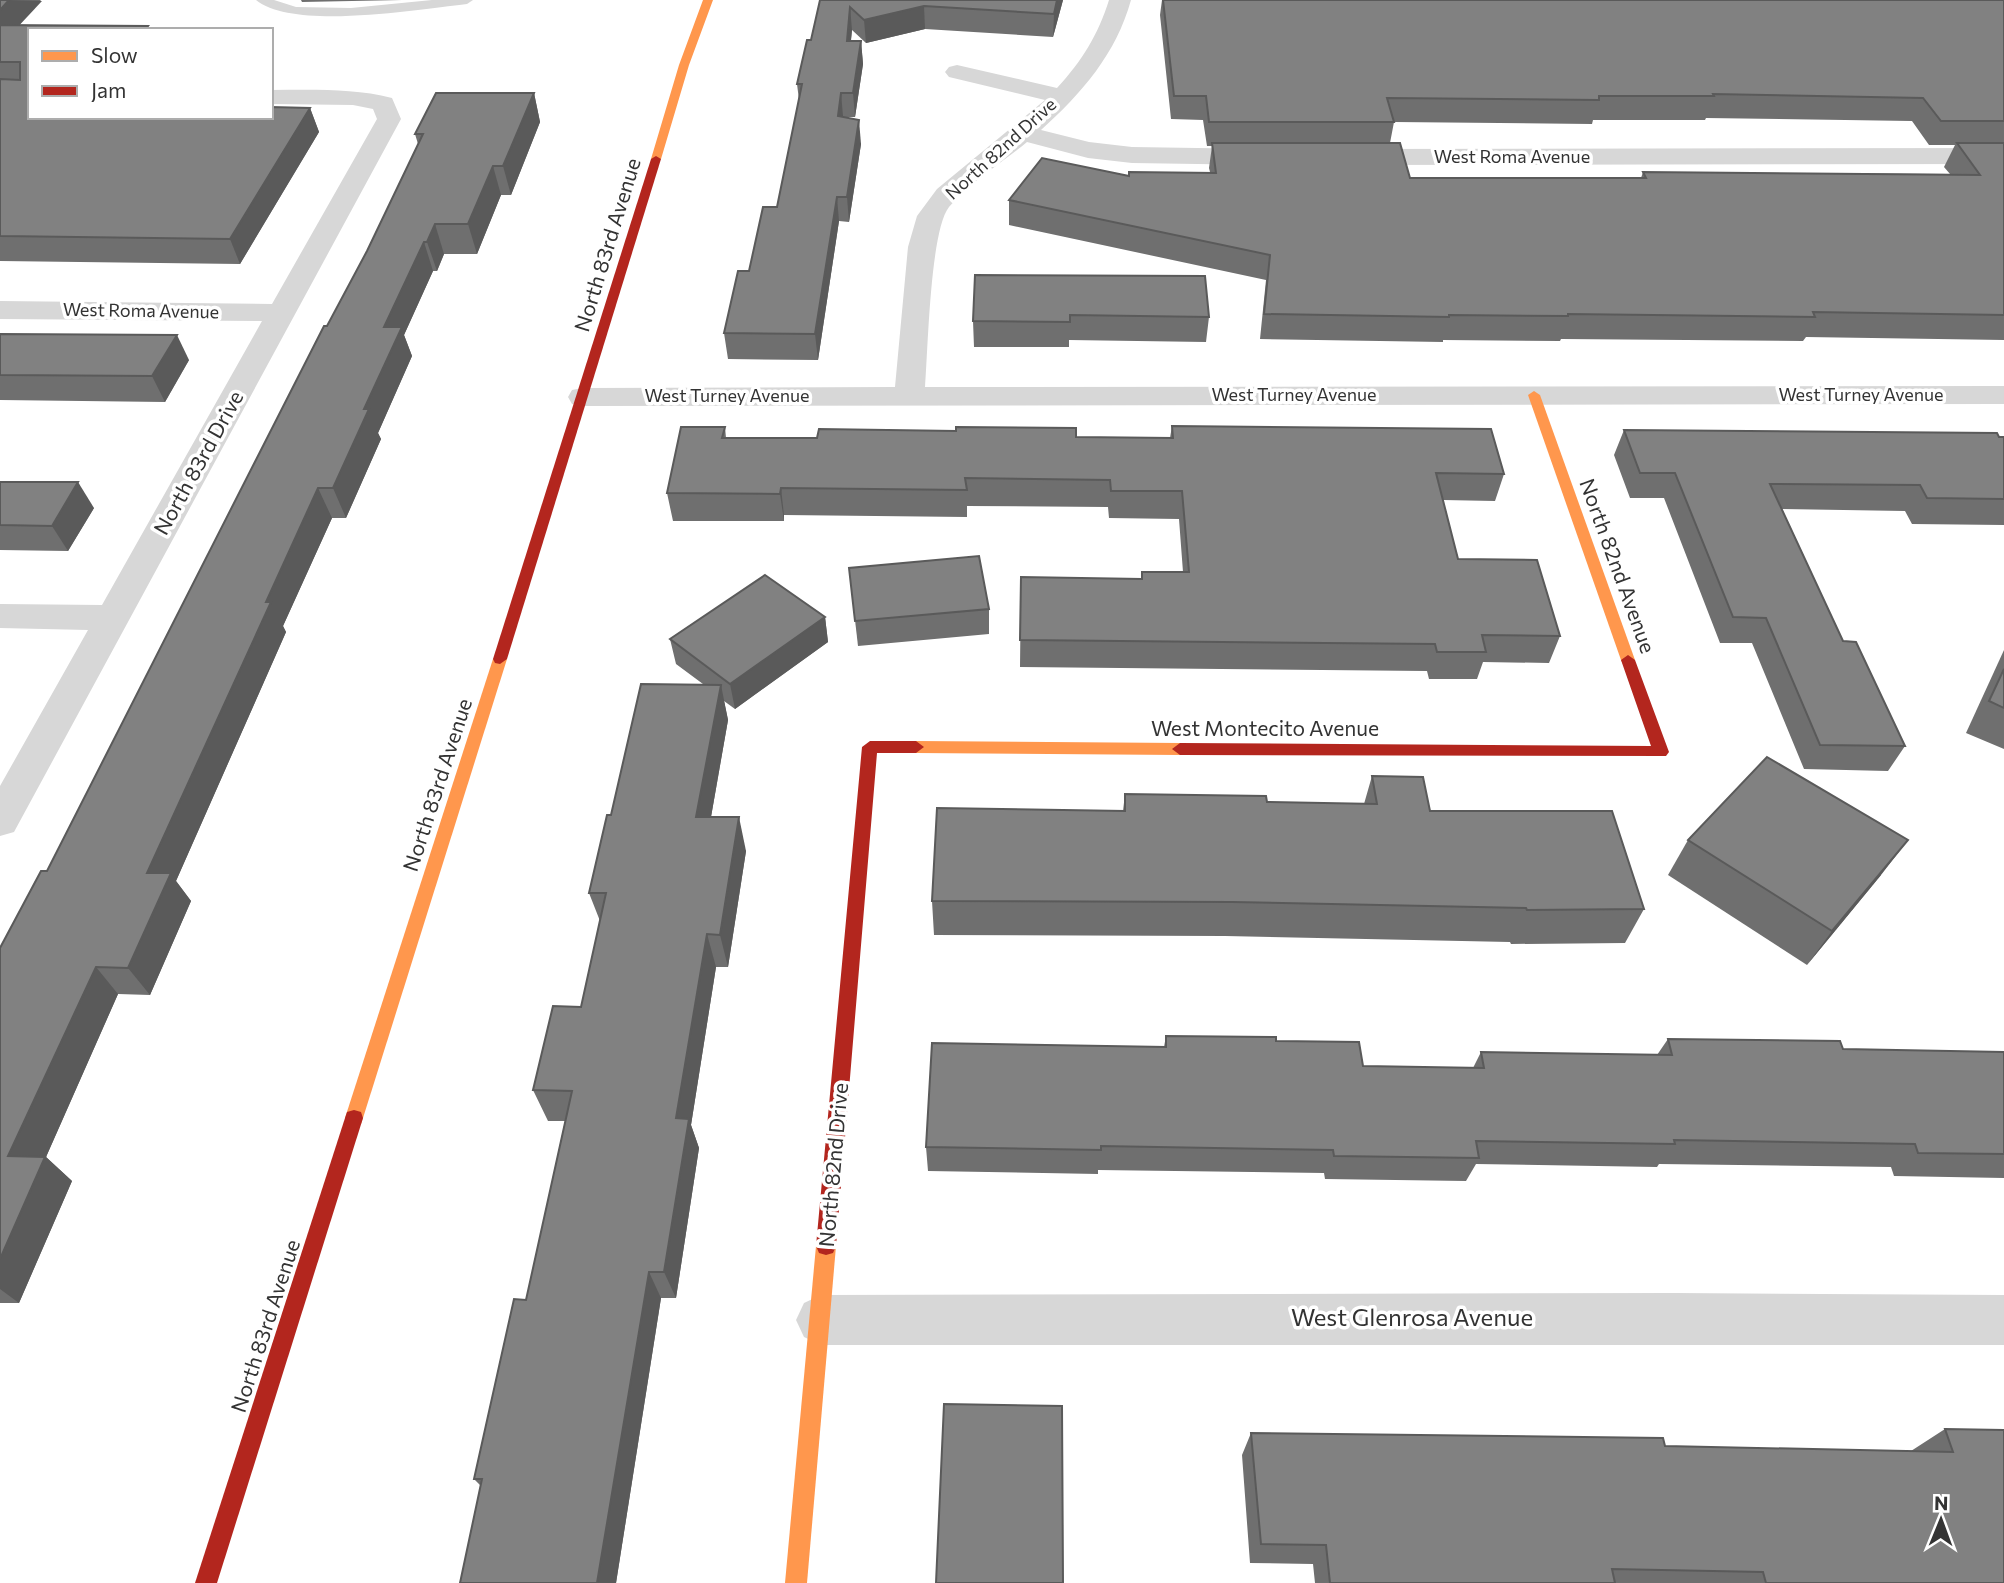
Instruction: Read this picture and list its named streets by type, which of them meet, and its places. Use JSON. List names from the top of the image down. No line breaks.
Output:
{"streets":{"main road":["North 82nd Drive","North 83rd Avenue","North 82nd Avenue","West Montecito Avenue"],"street":["West Roma Avenue","West Turney Avenue","North 83rd Drive","West Glenrosa Avenue"]},"crossings":[["North 82nd Drive","West Turney Avenue"],["North 82nd Drive","West Montecito Avenue"],["North 82nd Drive","West Glenrosa Avenue"],["West Roma Avenue","North 83rd Drive"],["North 83rd Avenue","West Turney Avenue"],["West Turney Avenue","North 82nd Avenue"],["North 82nd Avenue","West Montecito Avenue"]],"legend":["Slow","Jam"],"north":"top"}
